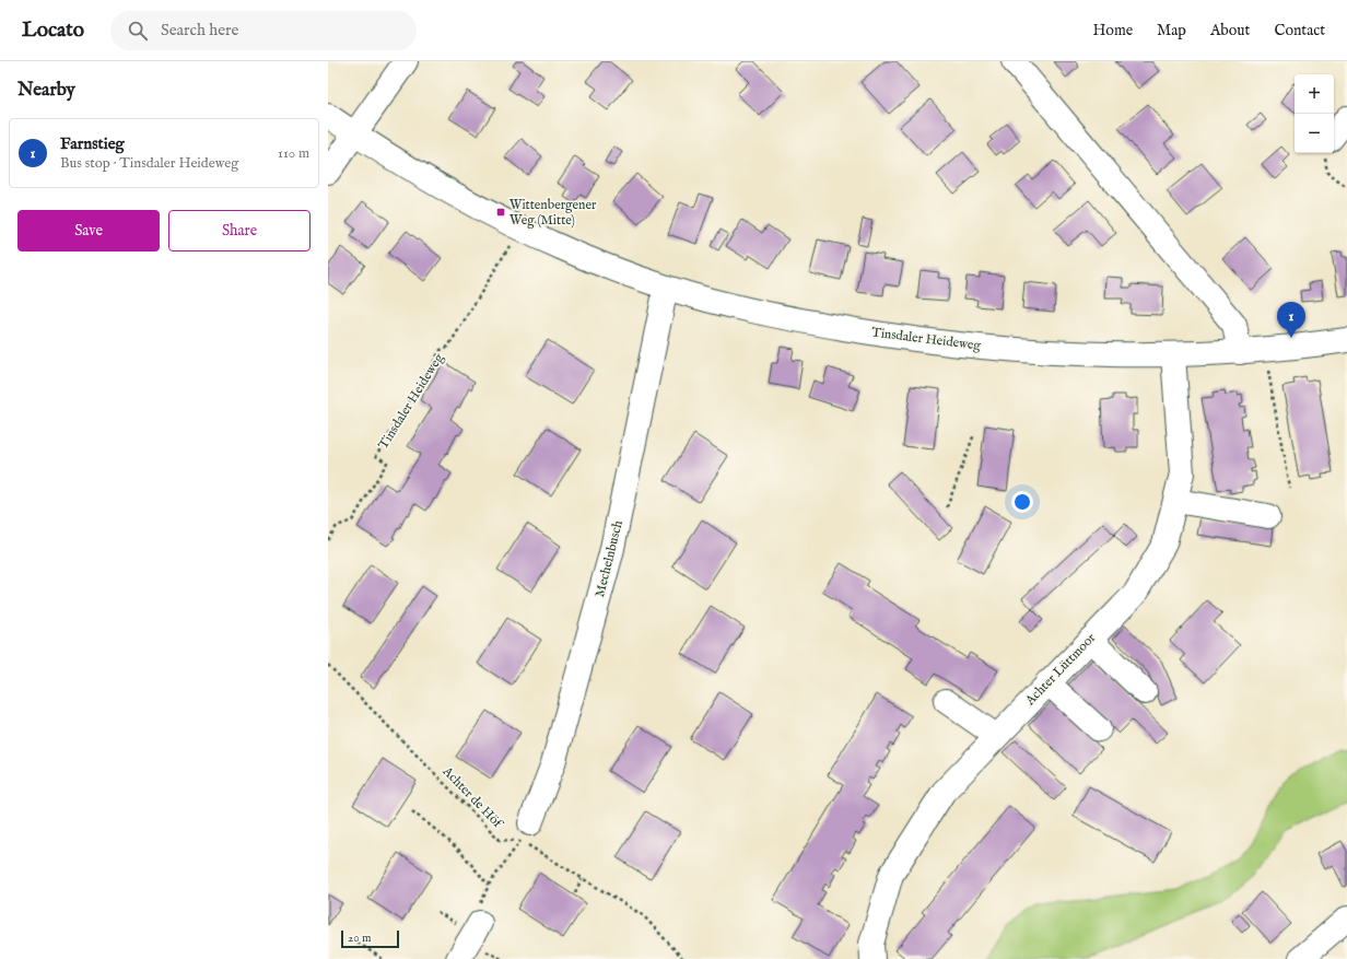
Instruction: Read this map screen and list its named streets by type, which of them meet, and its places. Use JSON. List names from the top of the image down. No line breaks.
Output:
{"streets":{"street":["Tinsdaler Heideweg","Mechelnbusch","Achter Lüttmoor"],"path":["Achter de Höf"]},"crossings":[["Tinsdaler Heideweg","Mechelnbusch"],["Tinsdaler Heideweg","Achter Lüttmoor"],["Mechelnbusch","Achter de Höf"]],"places":{"transit":["Wittenbergener Weg (Mitte)"]},"scale_bar":"20 m","page":{"header":"Locato","search":"Search here","nav":["Home","Map","About","Contact"],"heading":"Nearby","map_buttons":["+","−"],"list":[{"mark":"1","name":"Farnstieg","note":"Bus stop · Tinsdaler Heideweg","value":"110 m"}],"buttons":["Save","Share"],"pins":"1","scale":"20 m"}}
